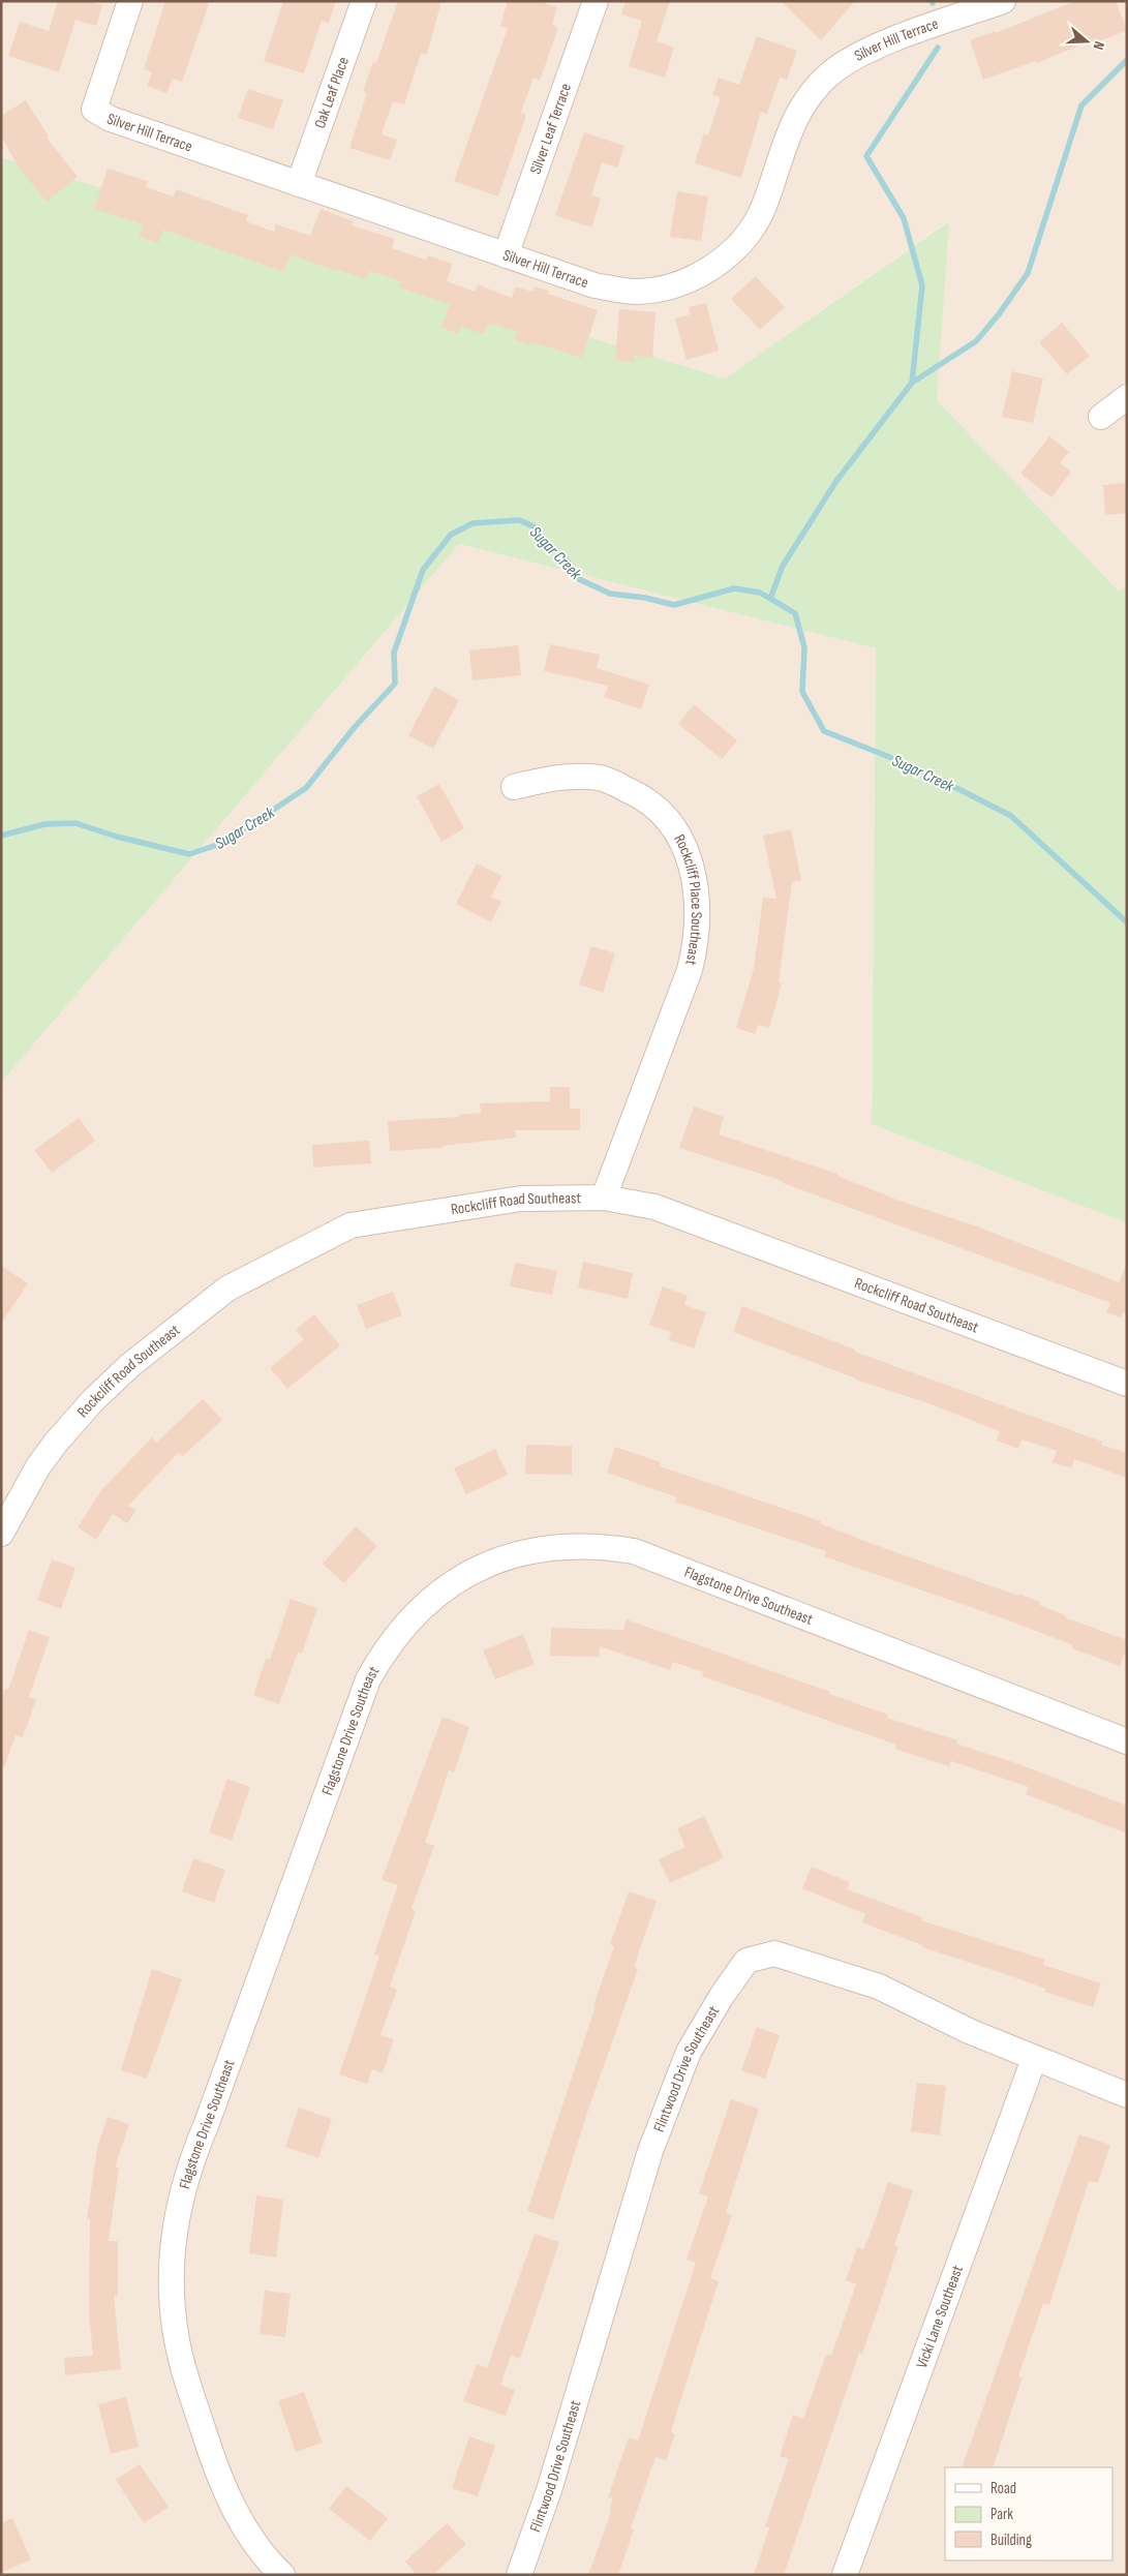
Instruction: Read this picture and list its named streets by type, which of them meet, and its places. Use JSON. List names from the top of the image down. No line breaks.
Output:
{"streets":{"street":["Silver Hill Terrace","Oak Leaf Place","Silver Leaf Terrace","Rockcliff Place Southeast","Rockcliff Road Southeast","Flagstone Drive Southeast","Flintwood Drive Southeast","Vicki Lane Southeast"]},"crossings":[["Silver Hill Terrace","Oak Leaf Place"],["Silver Hill Terrace","Silver Leaf Terrace"],["Rockcliff Place Southeast","Rockcliff Road Southeast"],["Flintwood Drive Southeast","Vicki Lane Southeast"]],"water":["Sugar Creek"],"legend":["Road","Park","Building"],"north":"right"}
